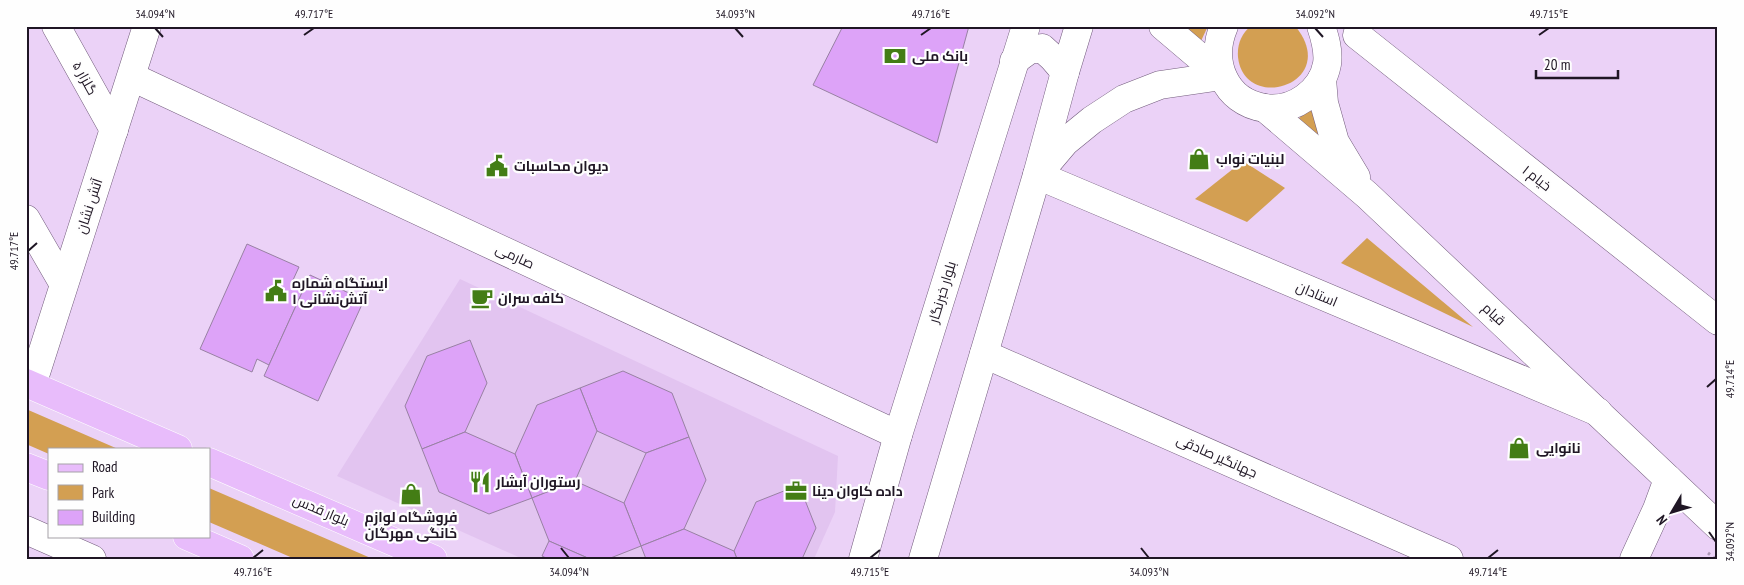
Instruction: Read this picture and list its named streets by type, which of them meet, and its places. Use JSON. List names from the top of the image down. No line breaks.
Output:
{"streets":{"main road":["بلوار قدس"],"street":["گلزار ۵","خیام ۱","آتش نشان","صارمی","بلوار خبرنگار","استادان","قیام","جهانگیر صادقی"]},"crossings":[["گلزار ۵","آتش نشان"],["آتش نشان","صارمی"],["صارمی","بلوار خبرنگار"],["استادان","قیام"]],"places":{"bank":["بانک ملی"],"shop":["لبنیات نواب","نانوایی","فروشگاه لوازم خانگی مهرگان"],"public building":["دیوان محاسبات","ایستگاه شماره ۱ آتش‌نشانی"],"cafe":["کافه سران"],"restaurant":["رستوران آبشار"],"office":["داده کاوان دینا"]},"legend":["Road","Park","Building"],"scale_bar":"20 m","north":"bottom left","coordinates":["34.094°N","49.717°E","34.093°N","49.716°E","34.092°N","49.715°E","49.714°E"]}
